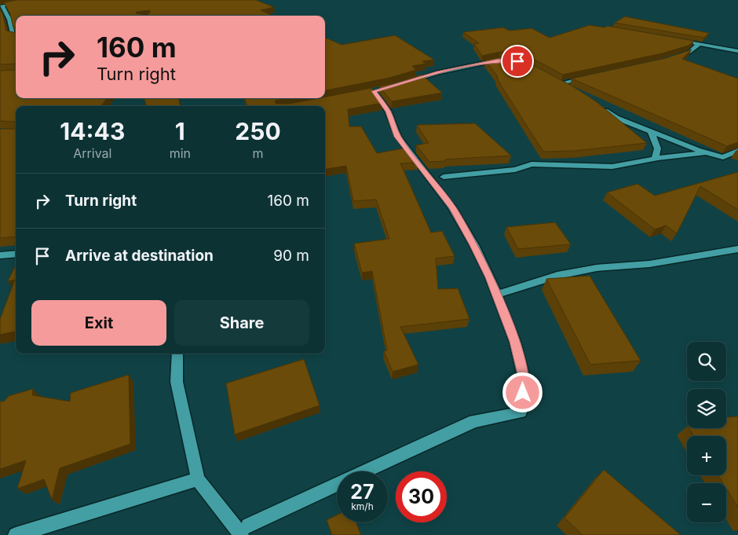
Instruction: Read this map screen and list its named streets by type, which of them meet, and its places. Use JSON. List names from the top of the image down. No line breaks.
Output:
{"page":{"turn":["160 m","Turn right"],"eta":["14:43","Arrival","1","min","250","m"],"list":[{"name":"Turn right","value":"160 m"},{"name":"Arrive at destination","value":"90 m"}],"buttons":["Exit","Share"],"map_buttons":["+","−"],"speed":"27 km/h","limit":"30"}}
